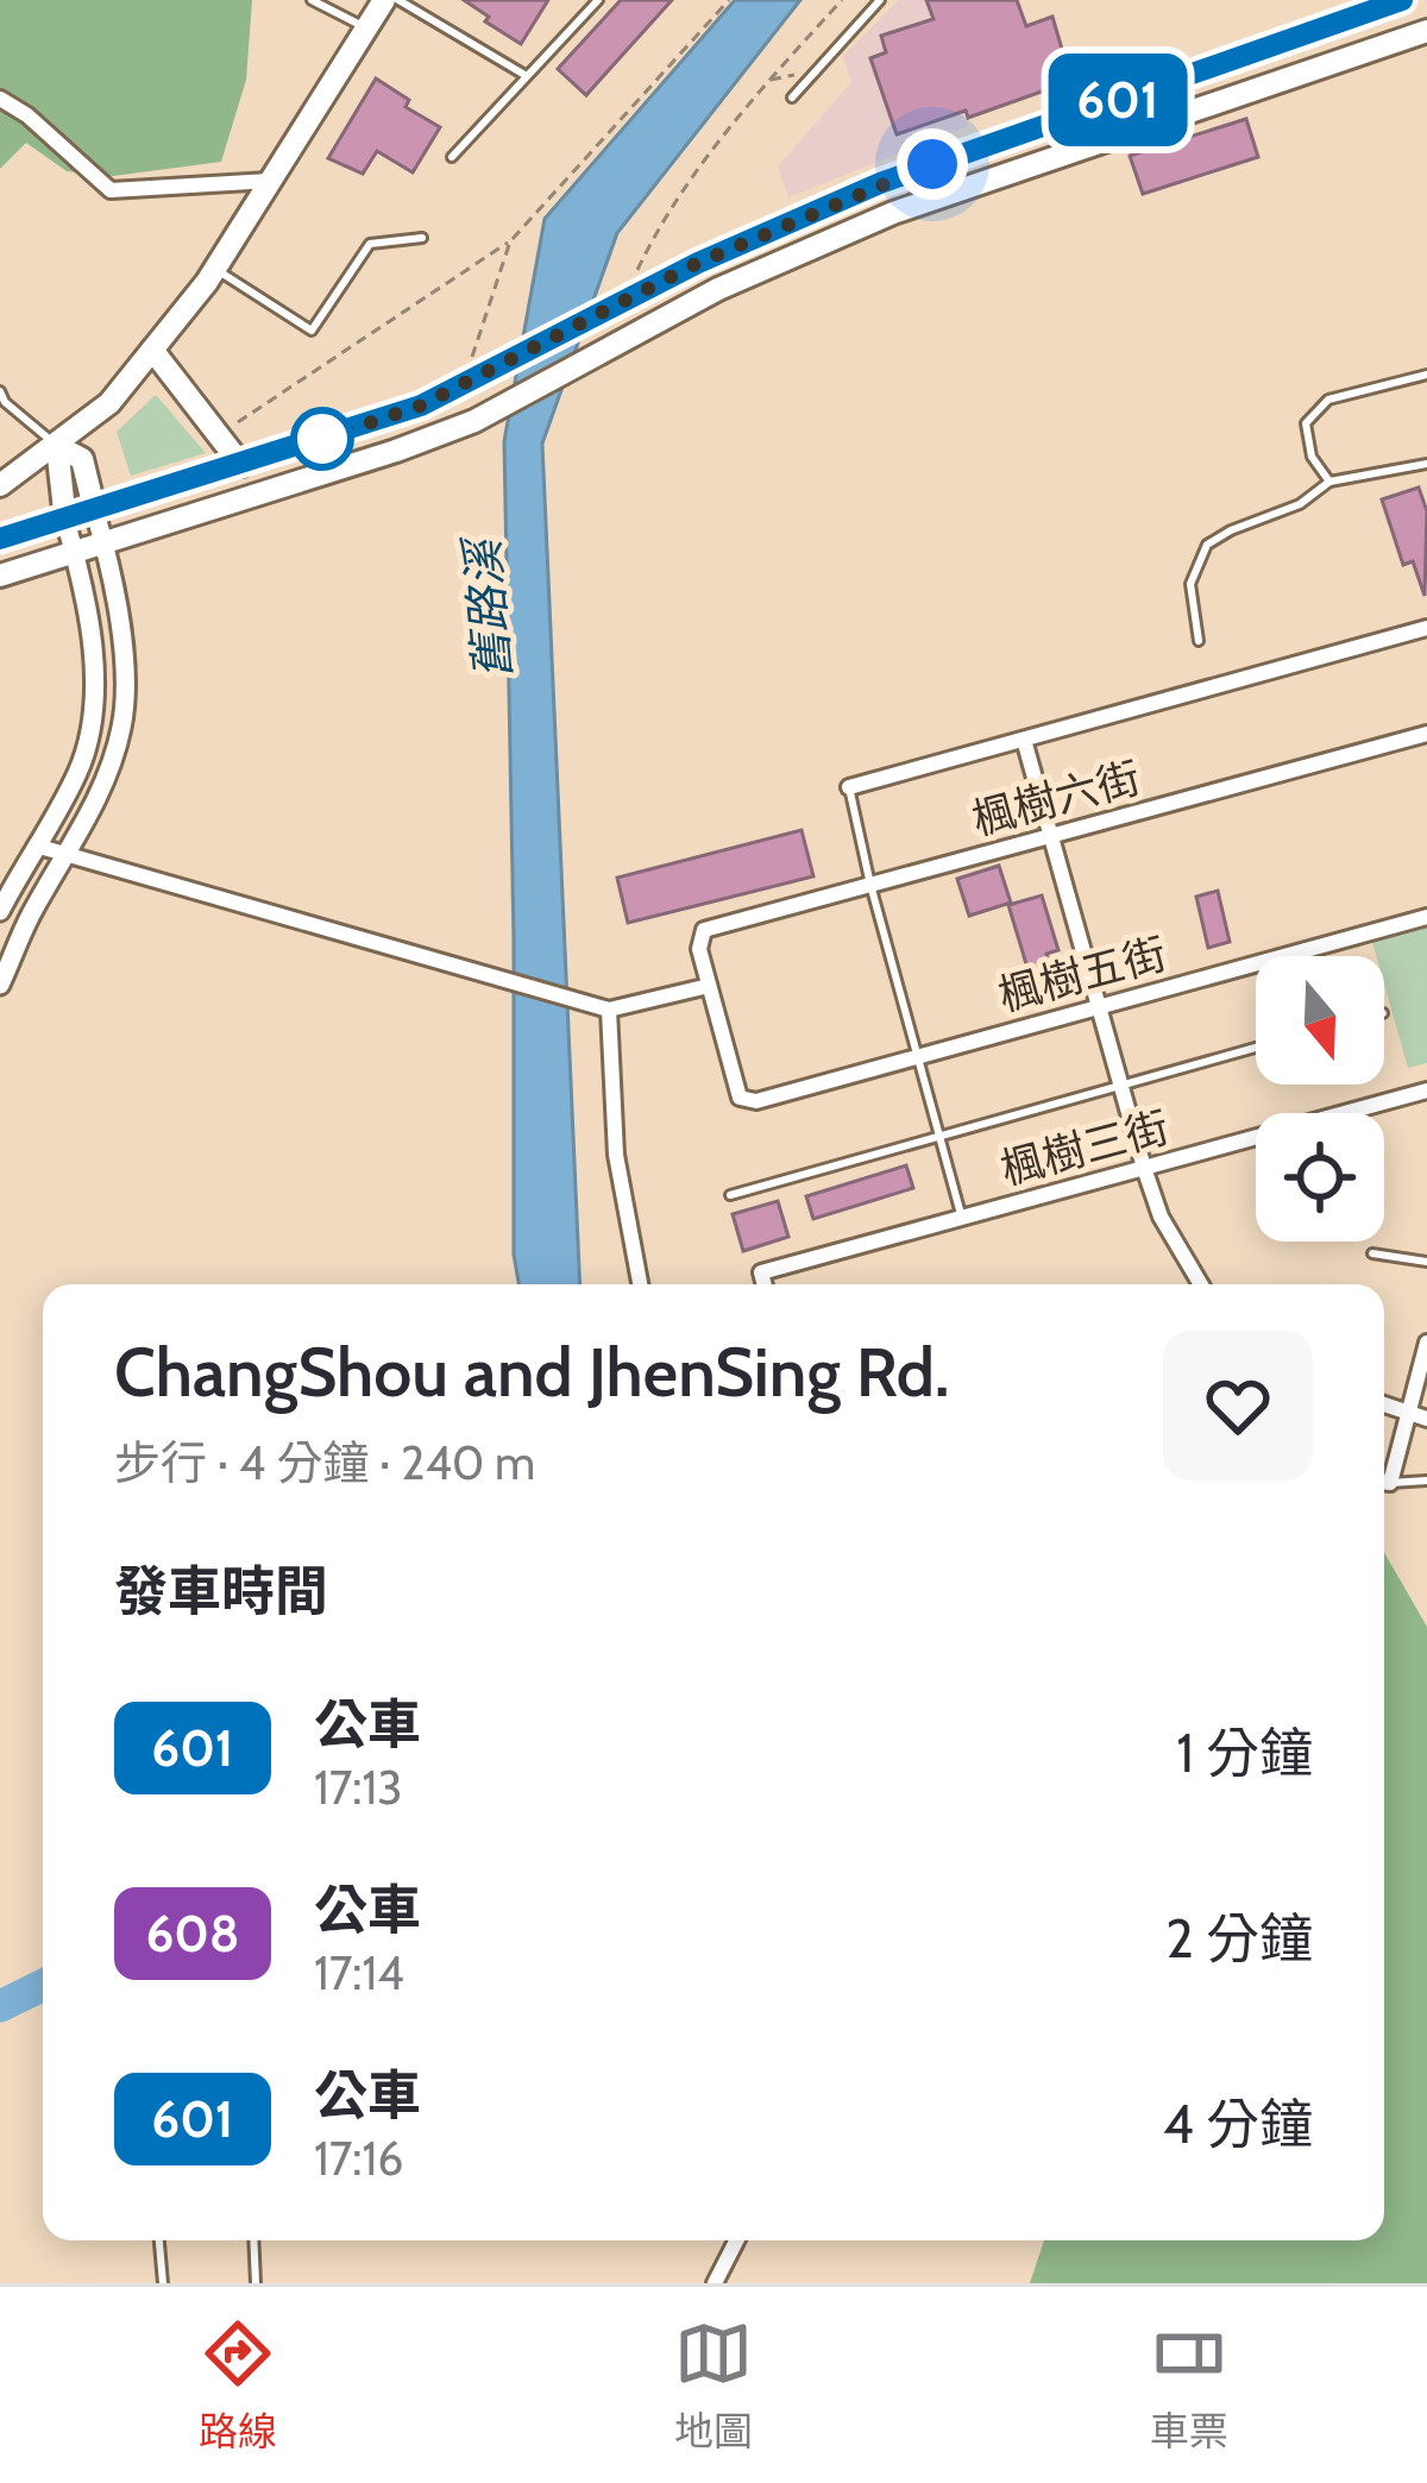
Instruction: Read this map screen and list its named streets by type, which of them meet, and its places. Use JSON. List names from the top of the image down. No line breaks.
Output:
{"streets":{"street":["楓樹六街","楓樹五街","楓樹三街"]},"crossings":[["楓樹六街","楓樹五街"]],"water":["舊路溪"],"lines":["bus line 601"],"north":"bottom","page":{"on_map":"601","heading":[["ChangShou and JhenSing Rd.","步行 · 4 分鐘 · 240 m"],"發車時間"],"list":[{"mark":"601","name":"公車","note":"17:13","value":"1 分鐘"},{"mark":"608","name":"公車","note":"17:14","value":"2 分鐘"},{"mark":"601","name":"公車","note":"17:16","value":"4 分鐘"}],"tabs":["路線","地圖","車票"]}}
